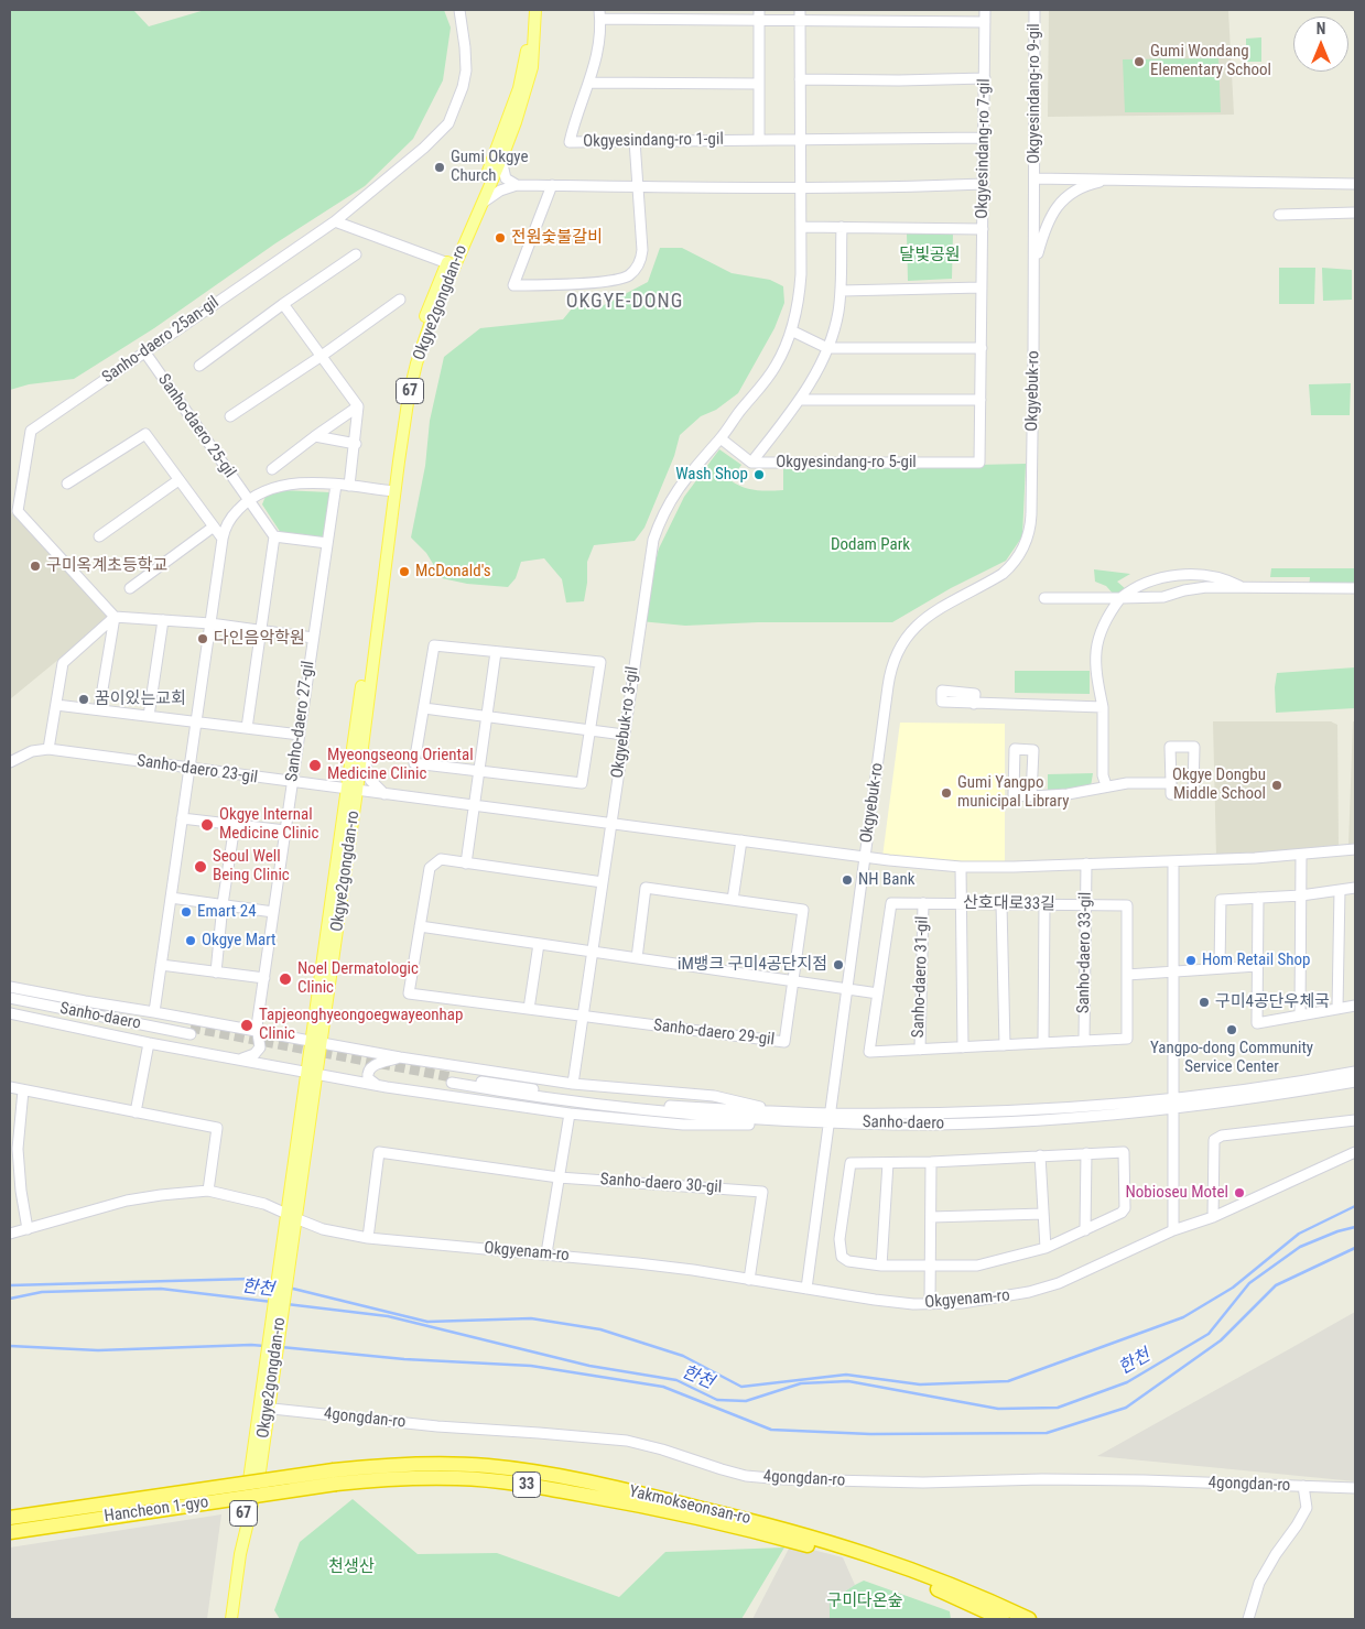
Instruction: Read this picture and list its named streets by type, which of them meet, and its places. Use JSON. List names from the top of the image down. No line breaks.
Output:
{"streets":{"highway":["33","Yakmokseonsan-ro","Hancheon 1-gyo"],"main road":["Okgye2gongdan-ro","67"],"street":["Okgyesindang-ro 9-gil","Okgyesindang-ro 1-gil","Okgyesindang-ro 7-gil","Sanho-daero 25an-gil","Okgyebuk-ro","Sanho-daero 25-gil","Okgyesindang-ro 5-gil","Sanho-daero 27-gil","Okgyebuk-ro 3-gil","Sanho-daero 23-gil","산호대로33길","Sanho-daero 33-gil","Sanho-daero 31-gil","Sanho-daero","Sanho-daero 29-gil","Sanho-daero 30-gil","Okgyenam-ro","4gongdan-ro"]},"crossings":[["Okgyesindang-ro 9-gil","Okgyebuk-ro"],["Okgyesindang-ro 7-gil","Okgyesindang-ro 5-gil"],["Okgye2gongdan-ro","Okgyebuk-ro"],["Okgye2gongdan-ro","Sanho-daero 23-gil"],["Okgye2gongdan-ro","Okgyenam-ro"],["Okgye2gongdan-ro","4gongdan-ro"],["Sanho-daero 25an-gil","Sanho-daero 25-gil"],["Okgyebuk-ro","Okgyebuk-ro 3-gil"],["Okgyebuk-ro","Sanho-daero 23-gil"],["Okgyebuk-ro","Sanho-daero 33-gil"],["Sanho-daero 27-gil","Sanho-daero 23-gil"],["산호대로33길","Sanho-daero 33-gil"],["산호대로33길","Sanho-daero 31-gil"],["Sanho-daero 33-gil","Sanho-daero 31-gil"],["Sanho-daero 30-gil","Okgyenam-ro"],["Yakmokseonsan-ro","Hancheon 1-gyo"]],"districts":["OKGYE-DONG"],"water":["한천"],"parks":["달빛공원","Dodam Park","천생산","구미다온숲"],"places":["Gumi Wondang Elementary School","Gumi Okgye Church","전원숯불갈비","Wash Shop","구미옥계초등학교","McDonald's","다인음악학원","꿈이있는교회","Myeongseong Oriental Medicine Clinic","Okgye Dongbu Middle School","Gumi Yangpo municipal Library","Okgye Internal Medicine Clinic","Seoul Well Being Clinic","NH Bank","Emart 24","Okgye Mart","Hom Retail Shop","iM뱅크 구미4공단지점","Noel Dermatologic Clinic","구미4공단우체국","Tapjeonghyeongoegwayeonhap Clinic","Yangpo-dong Community Service Center","Nobioseu Motel"],"north":"top"}
